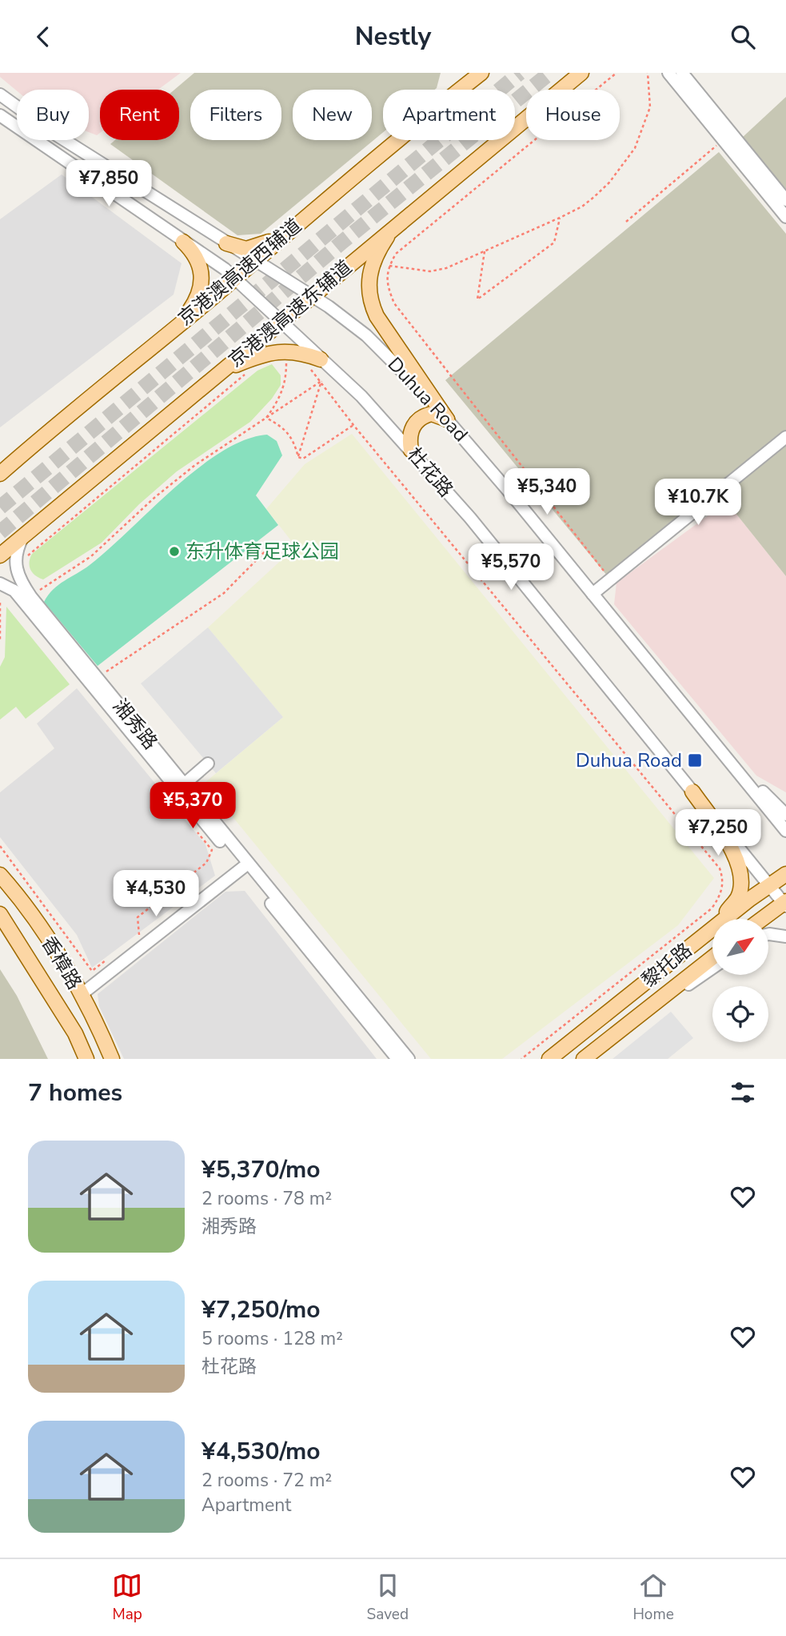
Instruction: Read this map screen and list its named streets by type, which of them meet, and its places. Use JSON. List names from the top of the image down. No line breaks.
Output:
{"streets":{"main road":["京港澳高速西辅道","京港澳高速东辅道","香樟路","黎托路"],"street":["Duhua Road","杜花路","湘秀路"]},"crossings":[["京港澳高速西辅道","Duhua Road"],["京港澳高速西辅道","杜花路"],["京港澳高速东辅道","Duhua Road"],["京港澳高速东辅道","杜花路"],["京港澳高速东辅道","湘秀路"],["杜花路","黎托路"]],"places":{"other":["东升体育足球公园"],"transit":["Duhua Road"]},"north":"top right","page":{"header":"Nestly","chip":["Buy","Rent","Filters","New","Apartment","House"],"price":["¥7,850","¥5,340","¥10.7K","¥5,570","¥5,370","¥7,250","¥4,530"],"heading":"7 homes","list":[{"name":"¥5,370/mo","note":"2 rooms · 78 m² · 湘秀路"},{"name":"¥7,250/mo","note":"5 rooms · 128 m² · 杜花路"},{"name":"¥4,530/mo","note":"2 rooms · 72 m² · Apartment"}],"tabs":["Map","Saved","Home"]}}
